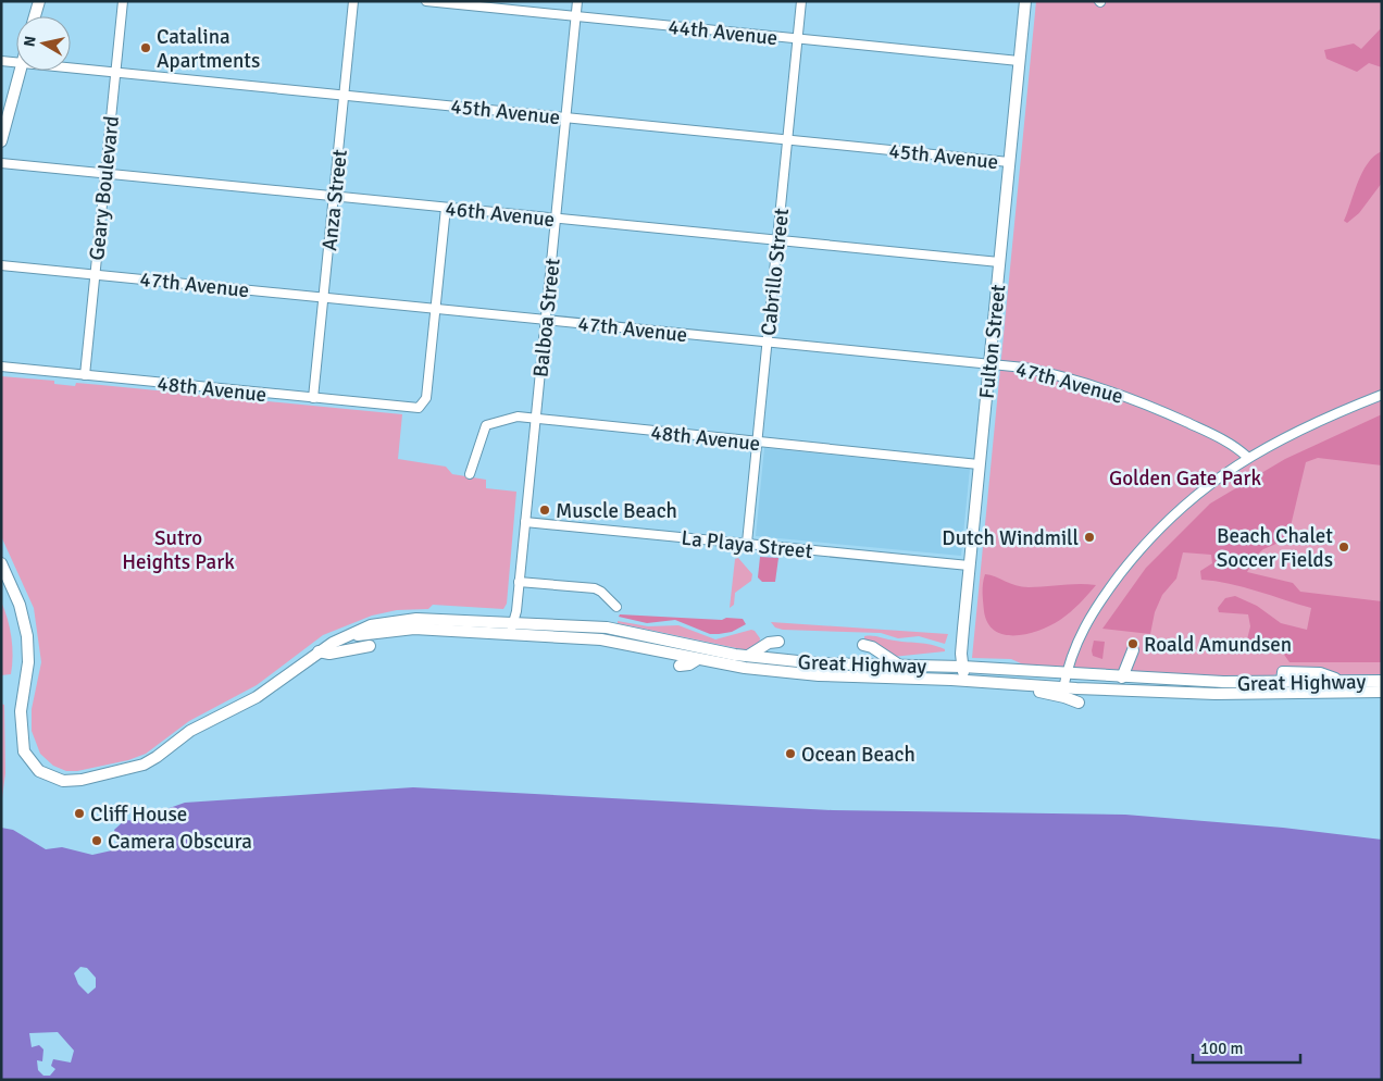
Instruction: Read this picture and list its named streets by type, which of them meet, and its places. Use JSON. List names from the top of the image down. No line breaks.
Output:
{"streets":{"main road":["Fulton Street","Great Highway"],"street":["44th Avenue","45th Avenue","Geary Boulevard","Anza Street","46th Avenue","Cabrillo Street","47th Avenue","Balboa Street","48th Avenue","La Playa Street"]},"crossings":[["44th Avenue","Cabrillo Street"],["44th Avenue","Balboa Street"],["44th Avenue","Fulton Street"],["45th Avenue","Geary Boulevard"],["45th Avenue","Anza Street"],["45th Avenue","Cabrillo Street"],["45th Avenue","Balboa Street"],["45th Avenue","Fulton Street"],["Geary Boulevard","46th Avenue"],["Geary Boulevard","47th Avenue"],["Geary Boulevard","48th Avenue"],["Anza Street","46th Avenue"],["Anza Street","47th Avenue"],["Anza Street","48th Avenue"],["46th Avenue","Cabrillo Street"],["46th Avenue","Balboa Street"],["46th Avenue","Fulton Street"],["Cabrillo Street","47th Avenue"],["Cabrillo Street","48th Avenue"],["Cabrillo Street","La Playa Street"],["47th Avenue","Balboa Street"],["47th Avenue","Fulton Street"],["47th Avenue","48th Avenue"],["Balboa Street","48th Avenue"],["Balboa Street","La Playa Street"],["Balboa Street","Great Highway"],["Fulton Street","48th Avenue"],["Fulton Street","La Playa Street"],["Fulton Street","Great Highway"]],"parks":["Golden Gate Park","Sutro Heights Park"],"places":["Catalina Apartments","Muscle Beach","Dutch Windmill","Beach Chalet Soccer Fields","Roald Amundsen","Ocean Beach","Cliff House","Camera Obscura"],"scale_bar":"100 m","north":"left"}
